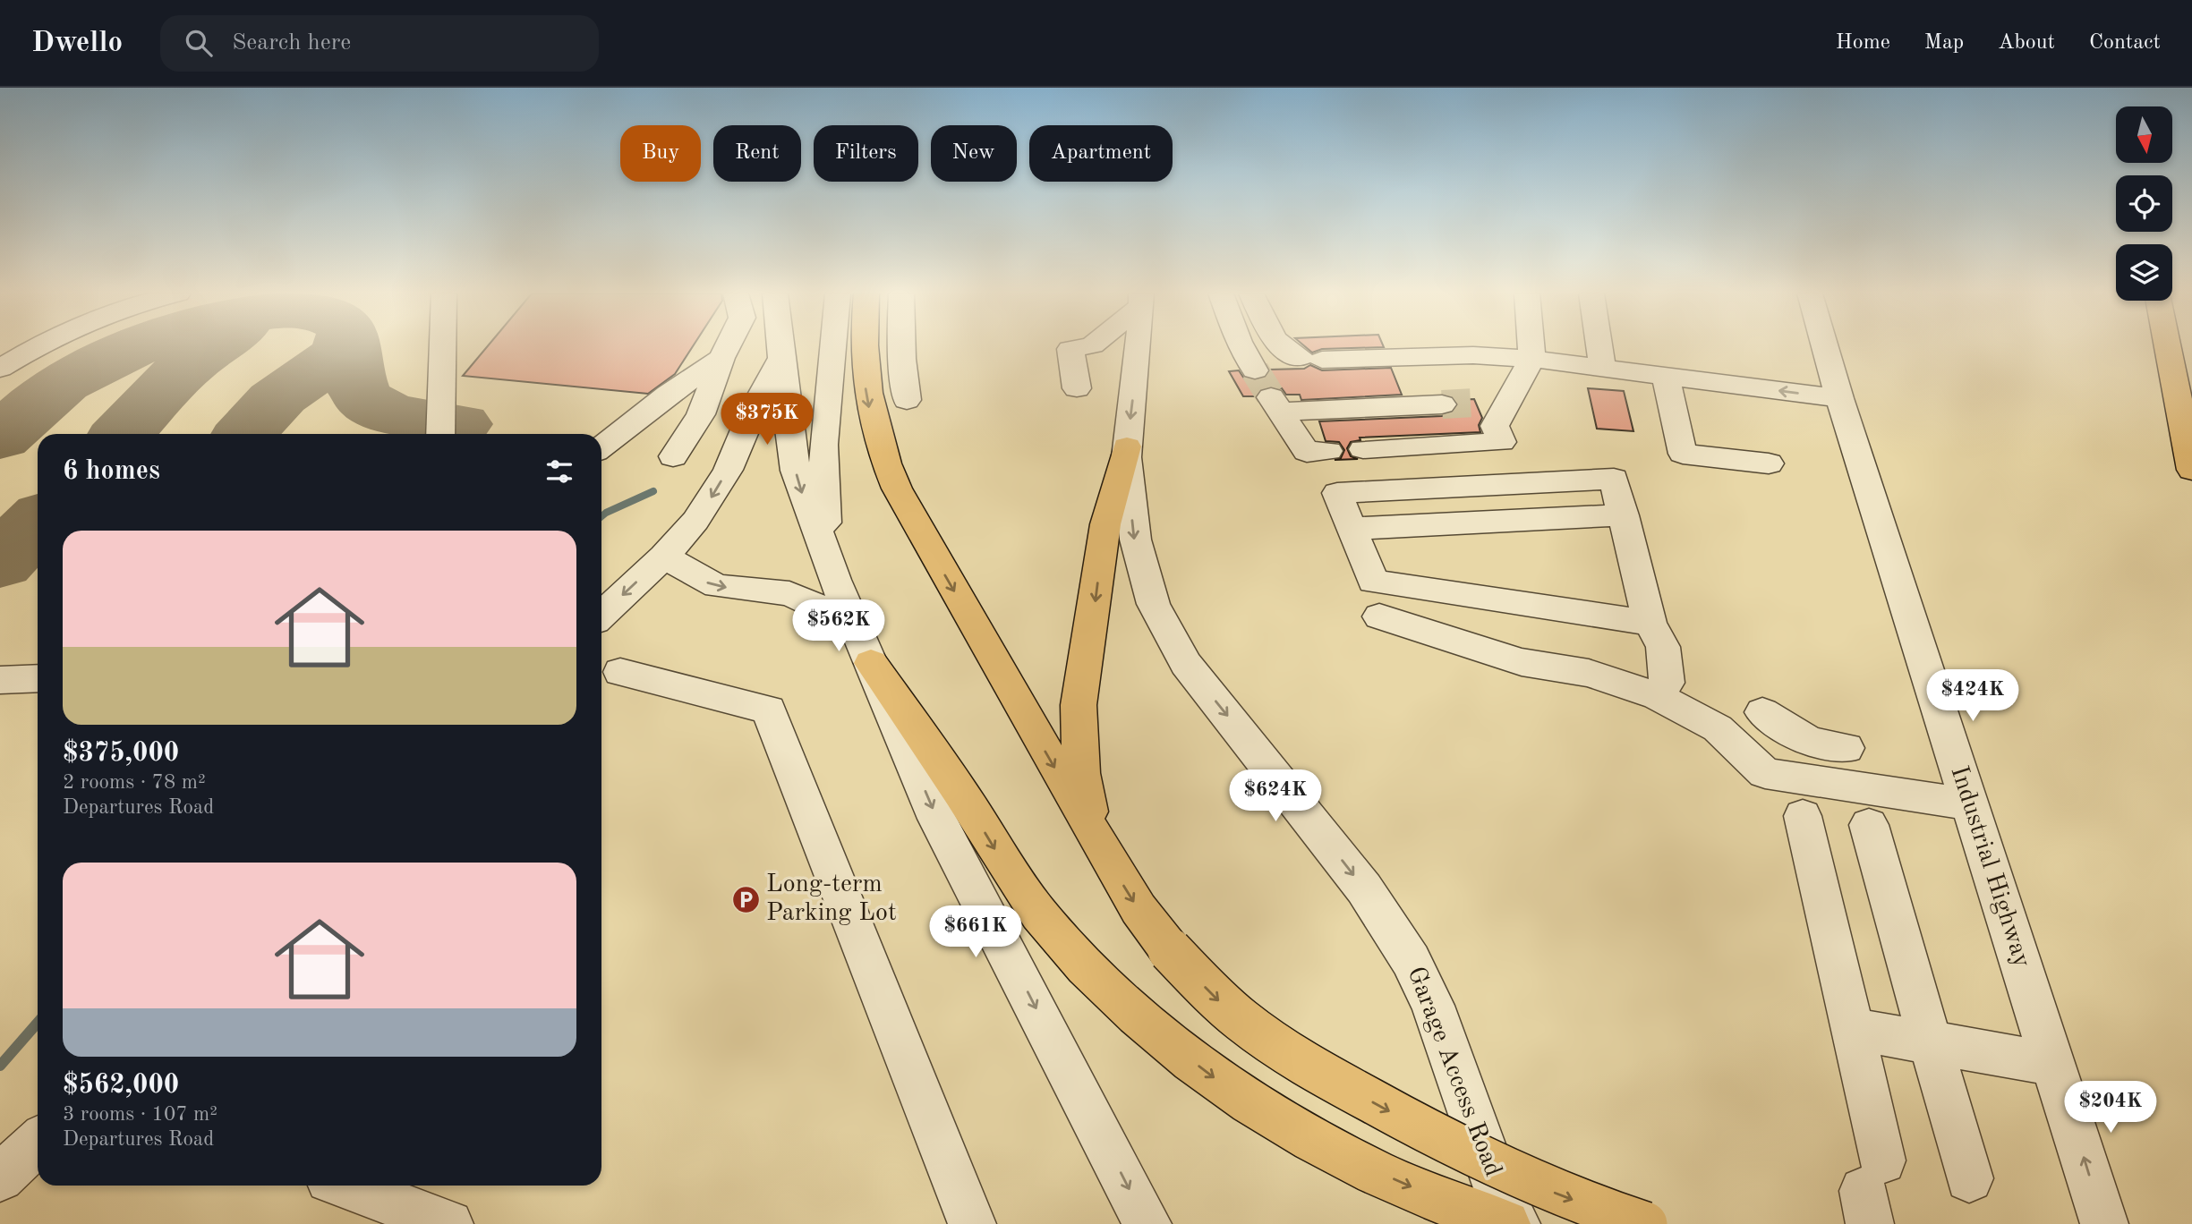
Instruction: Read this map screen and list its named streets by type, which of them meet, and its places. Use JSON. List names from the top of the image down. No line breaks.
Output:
{"streets":{"street":["Industrial Highway","Garage Access Road"]},"places":{"parking":["Long-term Parking Lot"]},"north":"bottom","page":{"header":"Dwello","search":"Search here","nav":["Home","Map","About","Contact"],"chip":["Buy","Rent","Filters","New","Apartment"],"price":["$375K","$562K","$424K","$624K","$661K","$204K"],"heading":"6 homes","list":[{"name":"$375,000","note":"2 rooms · 78 m² · Departures Road"},{"name":"$562,000","note":"3 rooms · 107 m² · Departures Road"}]}}
